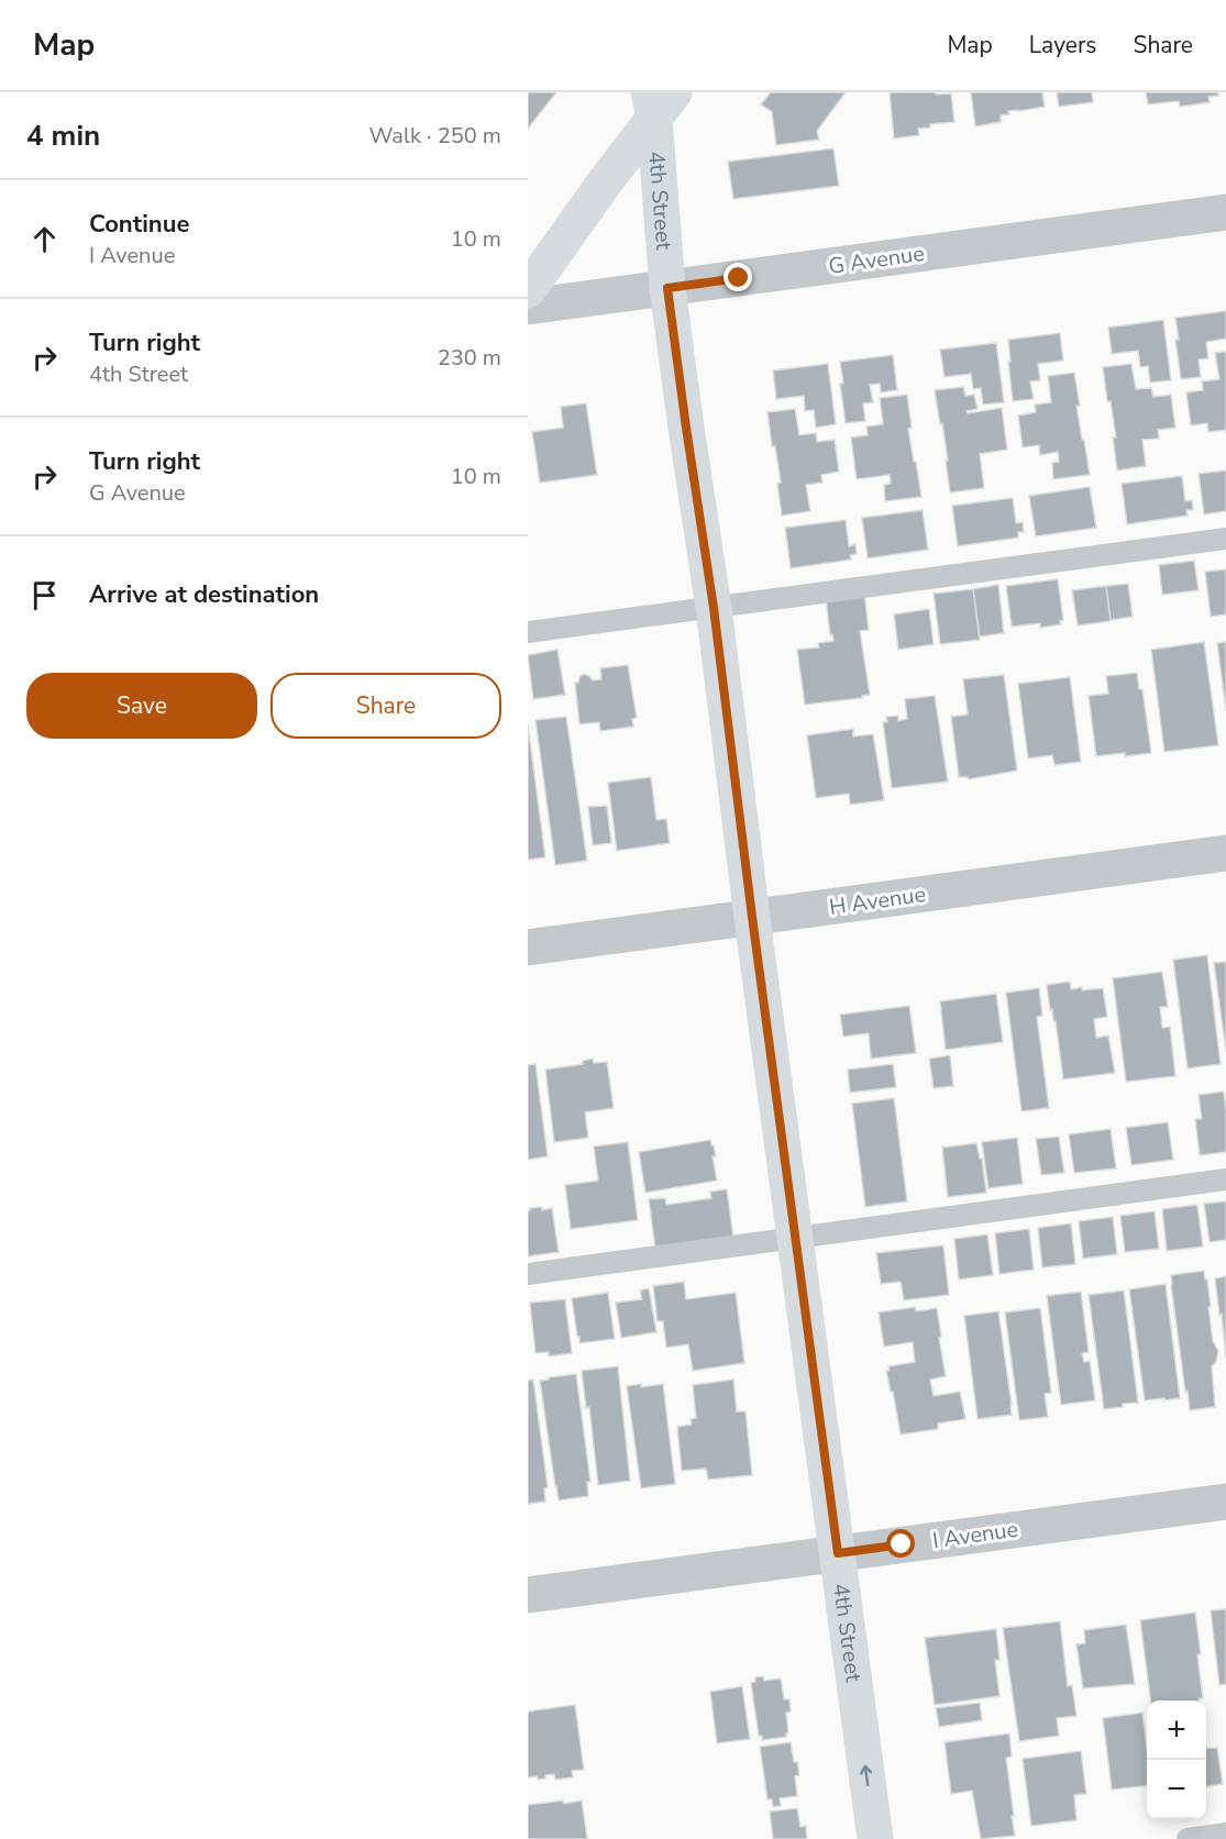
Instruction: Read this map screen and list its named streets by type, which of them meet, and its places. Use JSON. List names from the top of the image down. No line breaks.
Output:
{"streets":{"main road":["4th Street"],"street":["G Avenue","H Avenue","I Avenue"]},"crossings":[["4th Street","G Avenue"],["4th Street","H Avenue"],["4th Street","I Avenue"]],"page":{"header":"Map","nav":["Map","Layers","Share"],"heading":["4 min","Walk · 250 m"],"list":[["Continue","I Avenue","10 m"],["Turn right","4th Street","230 m"],["Turn right","G Avenue","10 m"],"Arrive at destination"],"buttons":["Save","Share"],"map_buttons":["+","−"]}}
